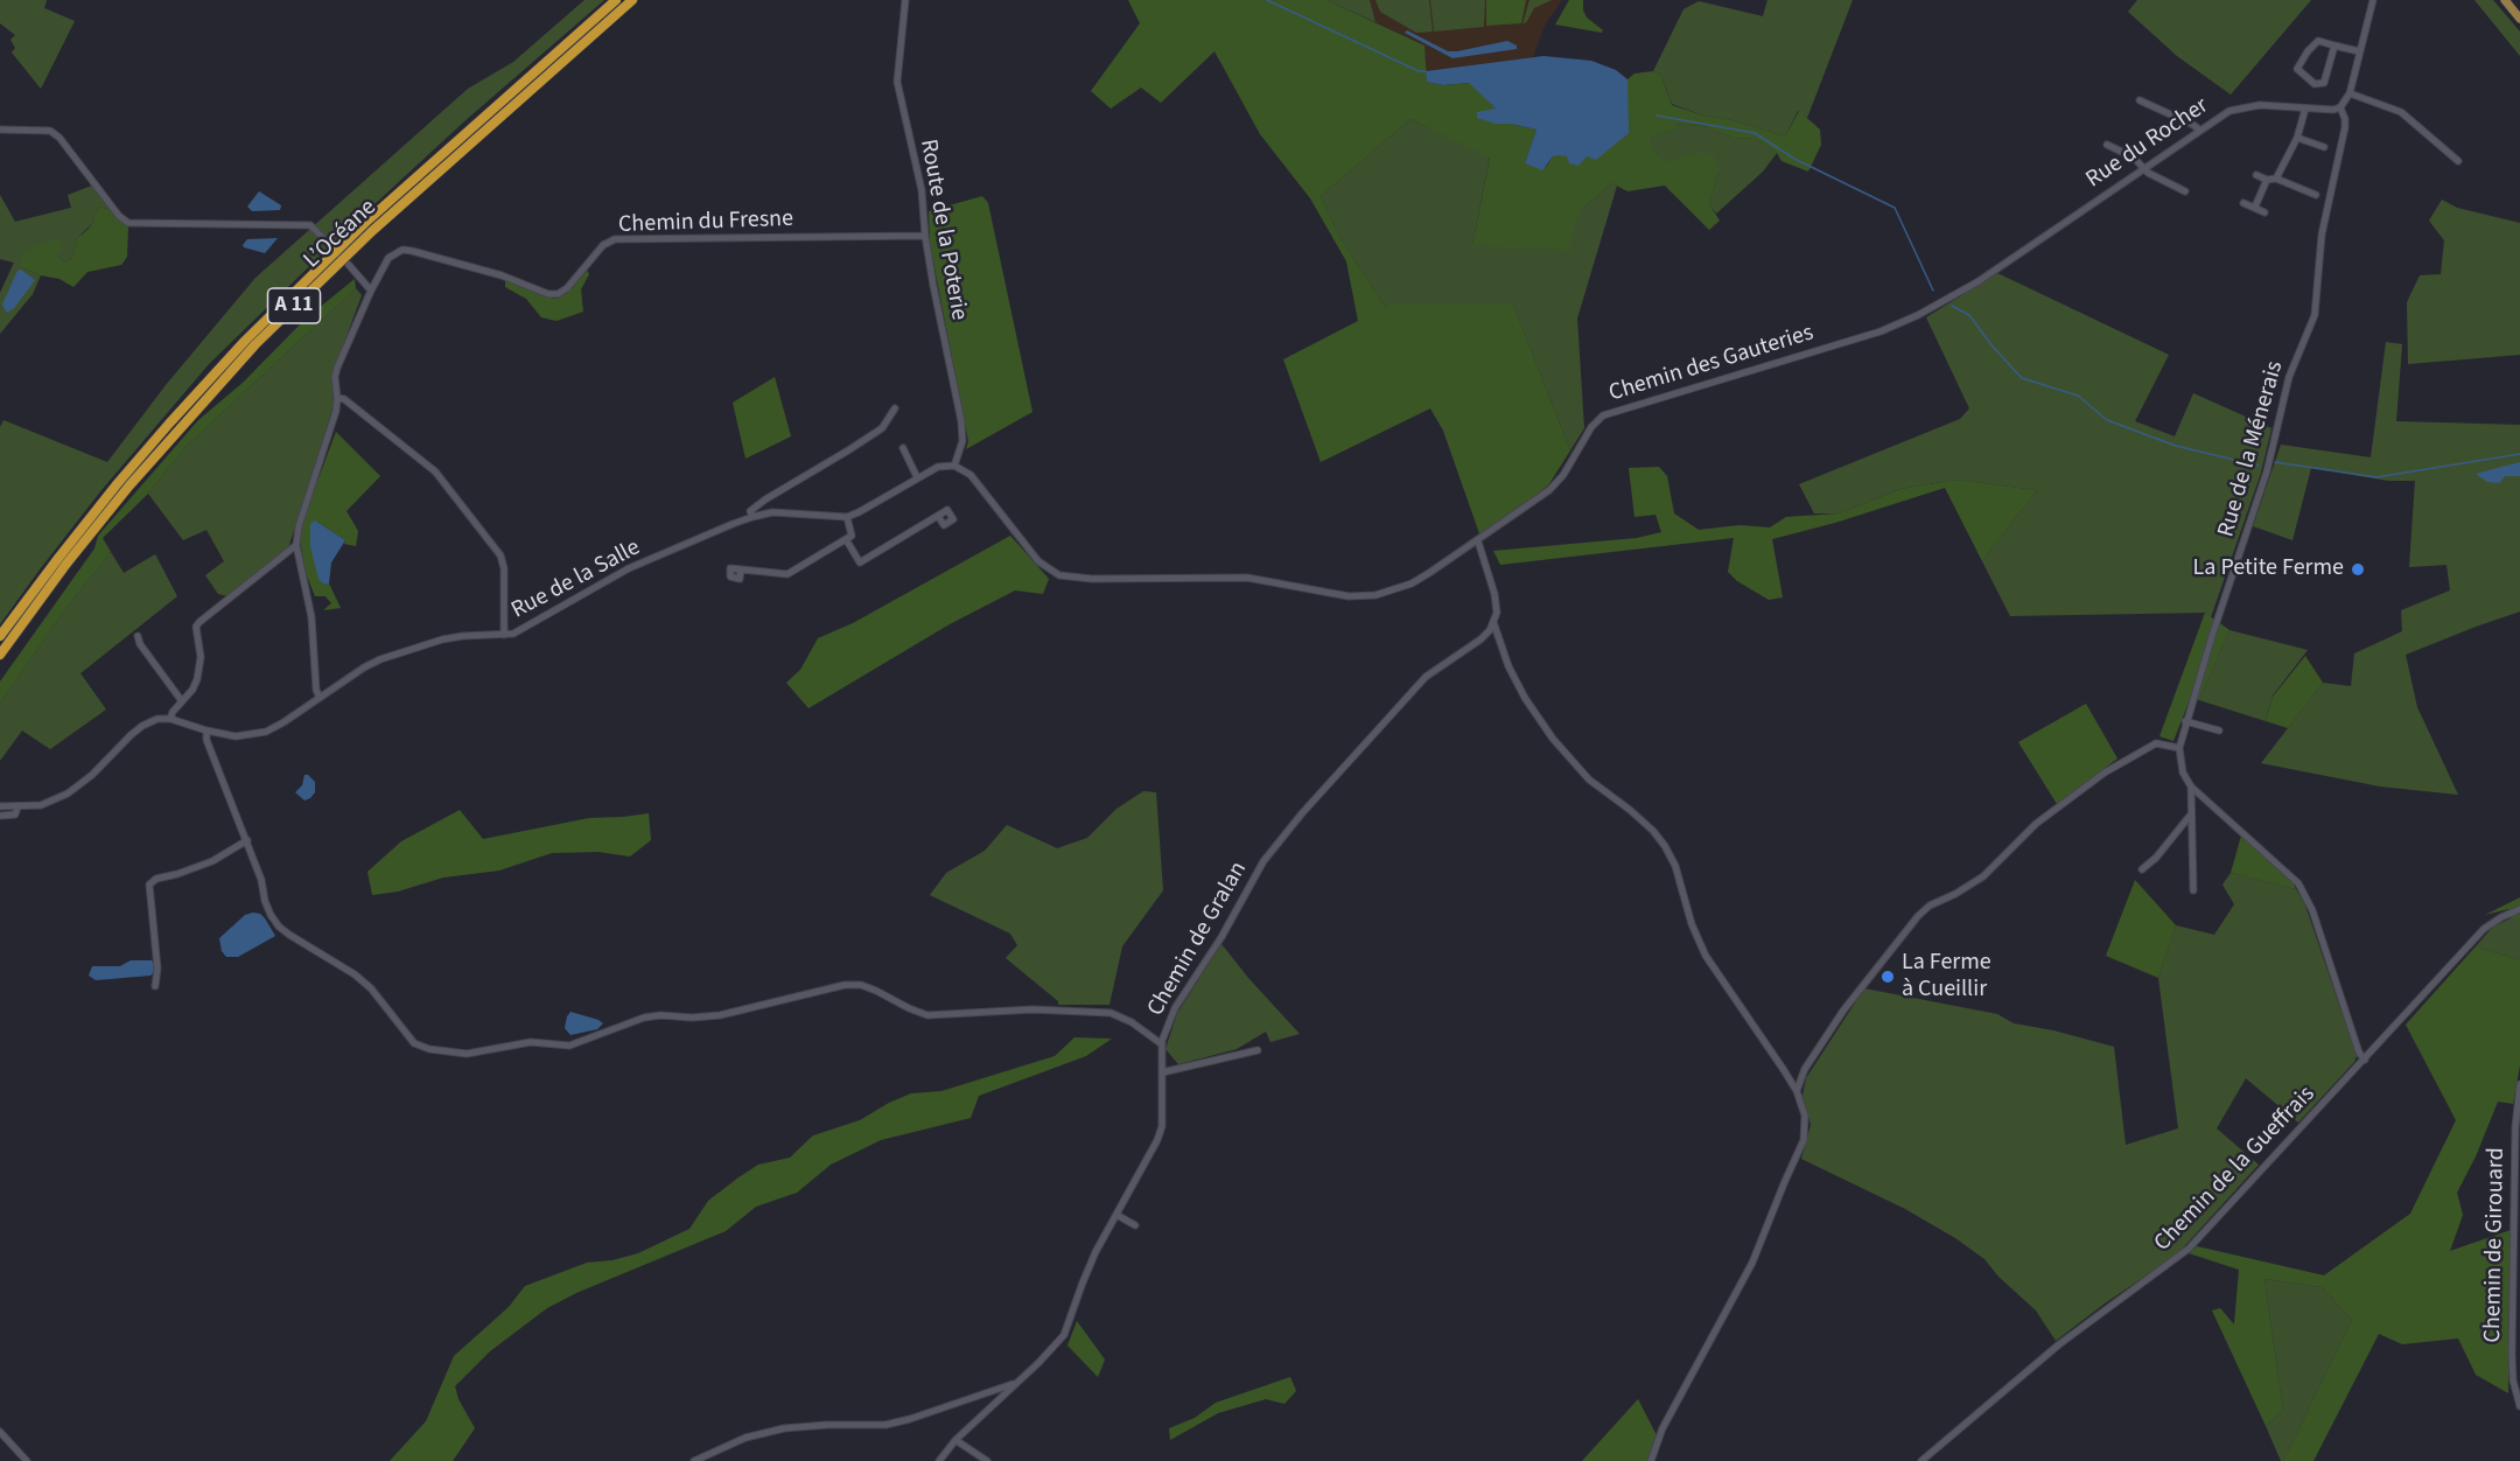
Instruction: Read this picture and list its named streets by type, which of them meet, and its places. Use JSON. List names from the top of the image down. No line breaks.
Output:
{"streets":{"highway":["L’Océane","A 11"],"street":["Rue du Rocher","Chemin du Fresne","Route de la Poterie","Chemin des Gauteries","Rue de la Ménerais","Rue de la Salle","Chemin de Gralan","Chemin de la Gueffrais","Chemin de Girouard"]},"crossings":[["Rue du Rocher","Chemin des Gauteries"],["Rue du Rocher","Rue de la Ménerais"],["Chemin du Fresne","Route de la Poterie"],["Route de la Poterie","Chemin des Gauteries"],["Route de la Poterie","Rue de la Salle"],["Chemin des Gauteries","Rue de la Salle"]],"places":["La Petite Ferme","La Ferme à Cueillir"]}
